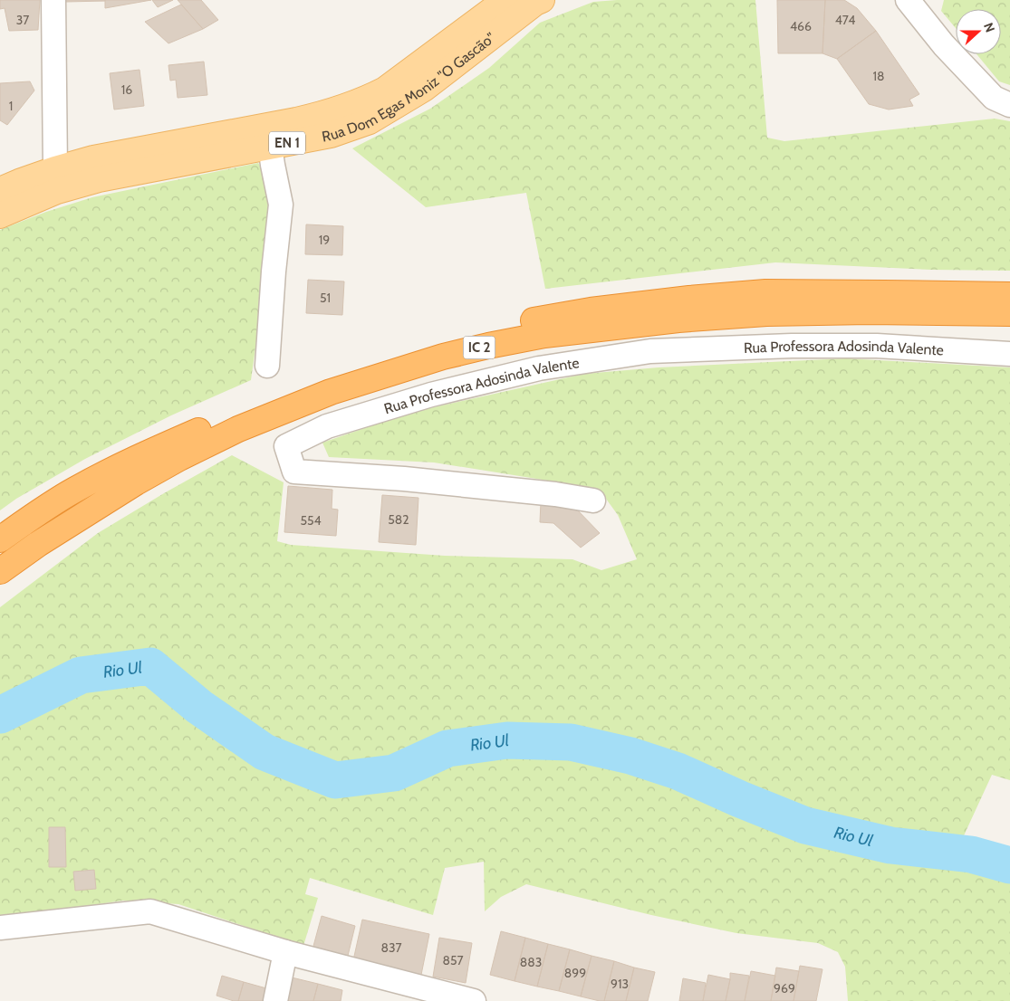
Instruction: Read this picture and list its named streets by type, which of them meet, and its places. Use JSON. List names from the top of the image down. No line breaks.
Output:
{"streets":{"highway":["IC 2"],"main road":["Rua Dom Egas Moniz \"O Gascão\"","EN 1"],"street":["Rua Professora Adosinda Valente"]},"water":["Rio Ul"],"house_numbers":["37","474","466","18","16","1","19","51","582","554","837","857","883","899","913","969"],"north":"right"}
